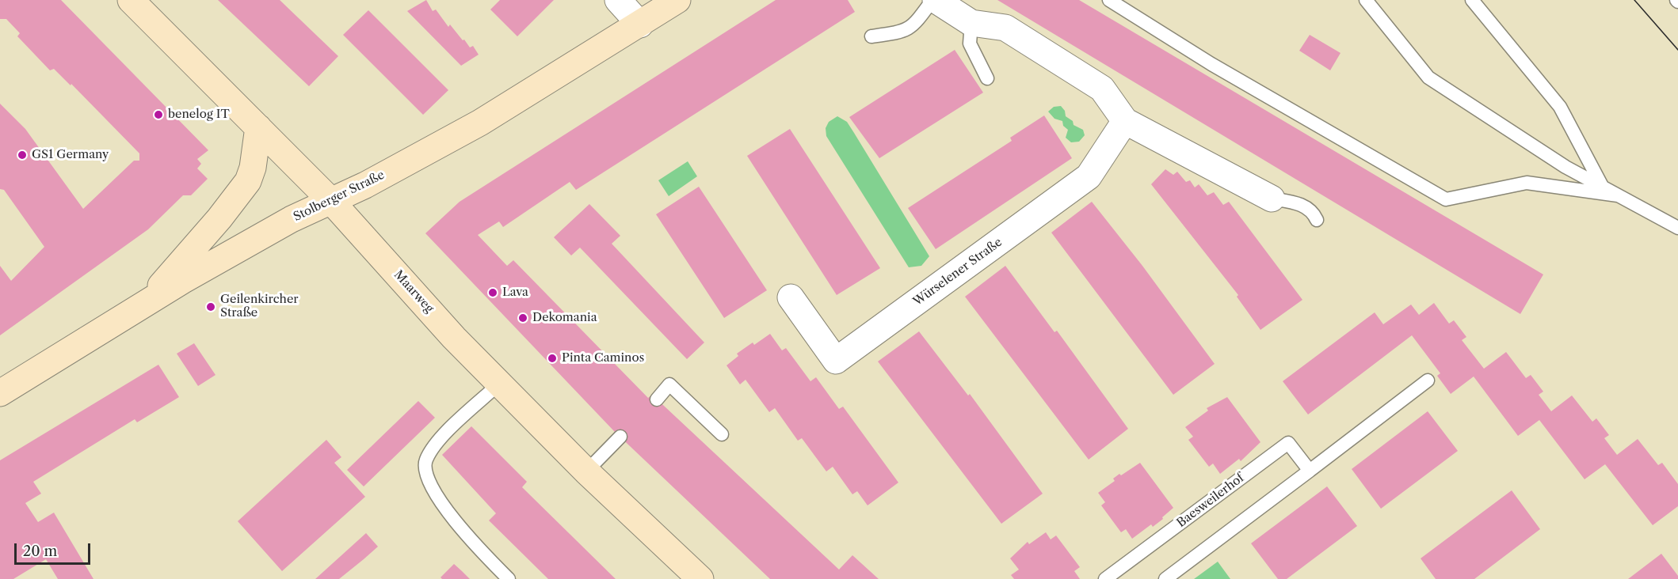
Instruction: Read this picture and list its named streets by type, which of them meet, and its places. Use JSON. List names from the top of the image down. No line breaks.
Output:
{"streets":{"street":["Stolberger Straße","Würselener Straße","Maarweg"],"lane":["Baesweilerhof"]},"crossings":[["Stolberger Straße","Maarweg"]],"places":["benelog IT","GS1 Germany","Lava","Geilenkircher Straße","Dekomania","Pinta Caminos"],"scale_bar":"20 m"}
